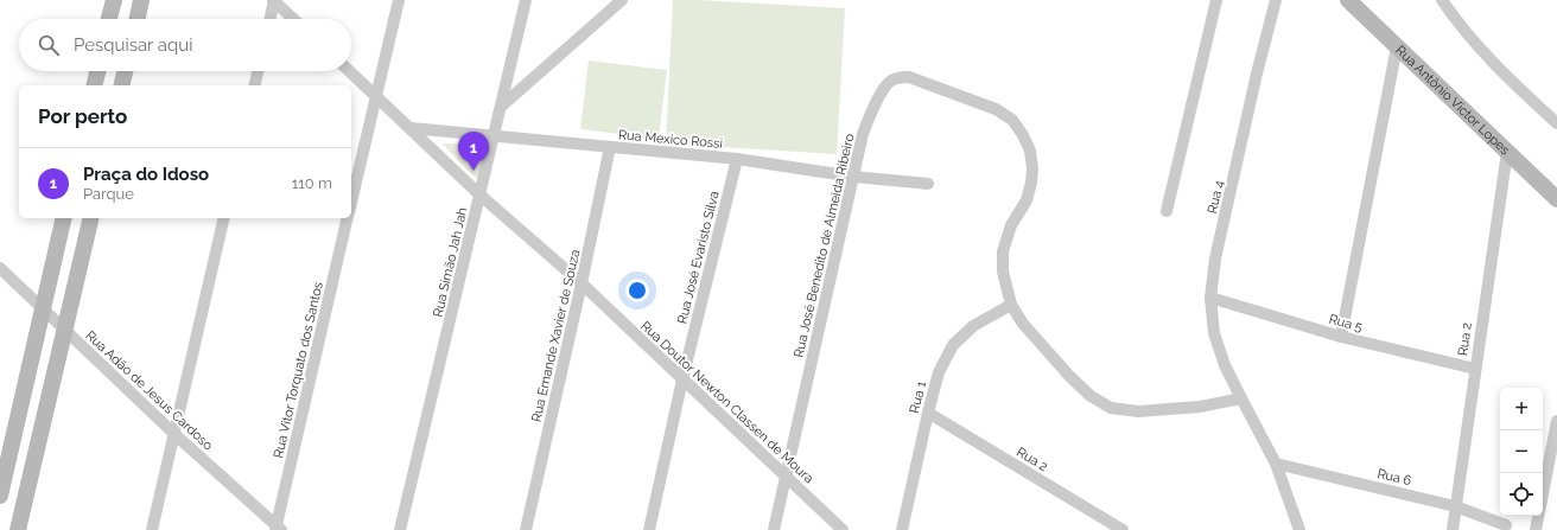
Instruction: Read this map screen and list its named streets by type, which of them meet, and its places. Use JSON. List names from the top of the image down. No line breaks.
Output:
{"streets":{"main road":["Rua Antônio Victor Lopes"],"street":["Rua Mexico Rossi","Rua 4","Rua José Benedito de Almeida Ribeiro","Rua José Evaristo Silva","Rua Simão Jah Jah","Rua 5","Rua Ernande Xavier de Souza","Rua 2","Rua Vitor Torquato dos Santos","Rua Adão de Jesus Cardoso","Rua 1","Rua Doutor Newton Classen de Moura","Rua 6"]},"crossings":[["Rua Antônio Victor Lopes","Rua 2"],["Rua Mexico Rossi","Rua José Benedito de Almeida Ribeiro"],["Rua Mexico Rossi","Rua José Evaristo Silva"],["Rua Mexico Rossi","Rua Simão Jah Jah"],["Rua Mexico Rossi","Rua Ernande Xavier de Souza"],["Rua Mexico Rossi","Rua Doutor Newton Classen de Moura"],["Rua 4","Rua 5"],["Rua 4","Rua 6"],["Rua José Benedito de Almeida Ribeiro","Rua 1"],["Rua José Benedito de Almeida Ribeiro","Rua Doutor Newton Classen de Moura"],["Rua José Evaristo Silva","Rua Doutor Newton Classen de Moura"],["Rua Simão Jah Jah","Rua Doutor Newton Classen de Moura"],["Rua 5","Rua 2"],["Rua Ernande Xavier de Souza","Rua Doutor Newton Classen de Moura"],["Rua 2","Rua 1"],["Rua 2","Rua 6"],["Rua Vitor Torquato dos Santos","Rua Adão de Jesus Cardoso"]],"page":{"search":"Pesquisar aqui","heading":"Por perto","pins":"1","list":[{"mark":"1","name":"Praça do Idoso","note":"Parque","value":"110 m"}],"map_buttons":["+","−"]}}
